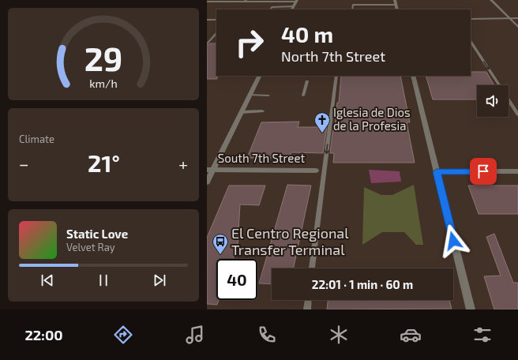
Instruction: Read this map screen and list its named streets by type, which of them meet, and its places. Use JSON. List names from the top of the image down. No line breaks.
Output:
{"streets":{"street":["South 7th Street"]},"places":{"church":["Iglesia de Dios de la Profesia"],"bus stop":["El Centro Regional Transfer Terminal"]},"page":{"turn":["40 m","North 7th Street"],"tile":"Climate","heat":["−","21°","+"],"song":["Static Love","Velvet Ray"],"limit":"40","trip":"22:01 · 1 min · 60 m","tabs":"22:00","gauge":["29","km/h"]}}
